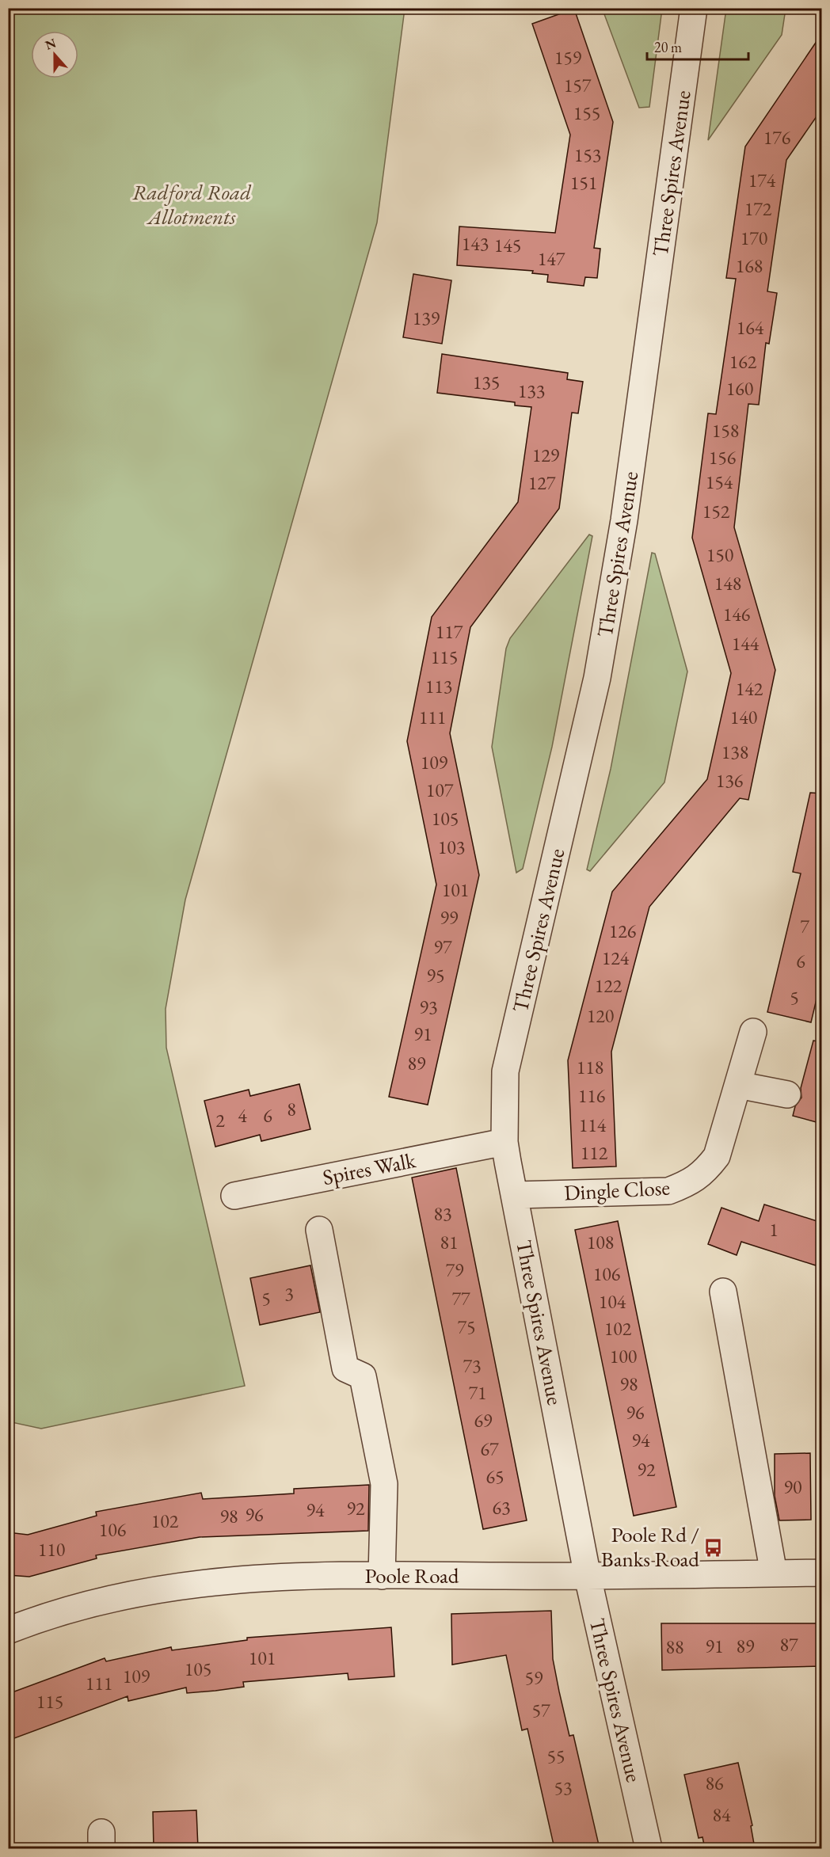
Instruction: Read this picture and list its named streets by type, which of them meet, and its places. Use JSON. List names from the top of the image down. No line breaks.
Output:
{"streets":{"street":["Three Spires Avenue","Spires Walk","Dingle Close","Poole Road"]},"crossings":[["Three Spires Avenue","Spires Walk"],["Three Spires Avenue","Dingle Close"],["Three Spires Avenue","Poole Road"]],"parks":["Radford Road Allotments"],"places":{"bus stop":["Poole Rd / Banks Road"]},"house_numbers":["159","157","155","176","153","174","151","172","170","143","145","147","168","139","164","162","135","160","133","158","129","156","154","127","152","150","148","146","117","144","115","113","142","111","140","138","109","136","107","105","103","101","99","7","126","97","124","6","95","122","5","93","120","91","89","118","116","8","4","6","2","114","112","83","1","81","108","79","106","3","5","77","104","75","102","100","73","98","71","96","69","94","67","92","65","90","63","92","94","96","98","102","106","110","87","91","89","88","101","105","109","59","111","115","57","55","86","53","84"],"scale_bar":"20 m","north":"top"}
